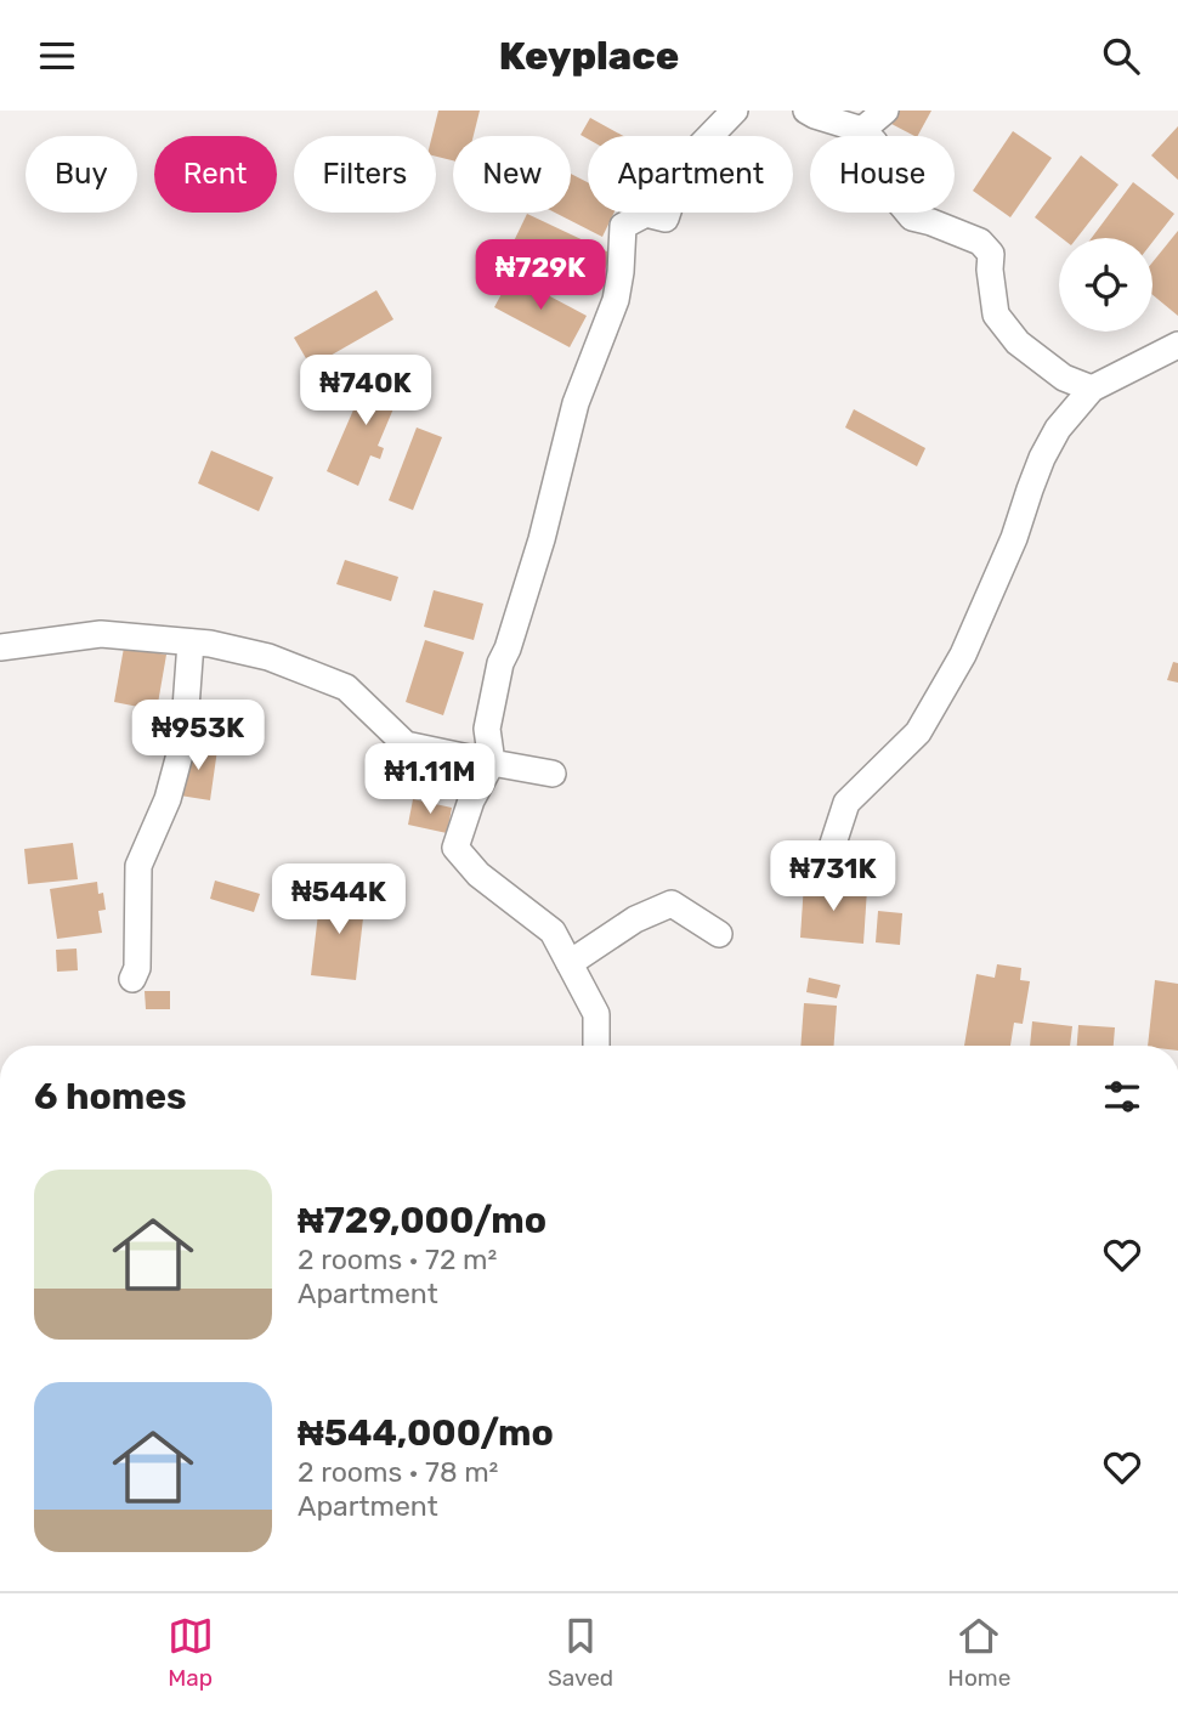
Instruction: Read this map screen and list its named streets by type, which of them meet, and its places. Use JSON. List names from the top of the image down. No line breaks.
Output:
{"page":{"header":"Keyplace","chip":["Buy","Rent","Filters","New","Apartment","House"],"price":["₦729K","₦740K","₦953K","₦1.11M","₦731K","₦544K"],"heading":"6 homes","list":[{"name":"₦729,000/mo","note":"2 rooms · 72 m² · Apartment"},{"name":"₦544,000/mo","note":"2 rooms · 78 m² · Apartment"}],"tabs":["Map","Saved","Home"]}}
